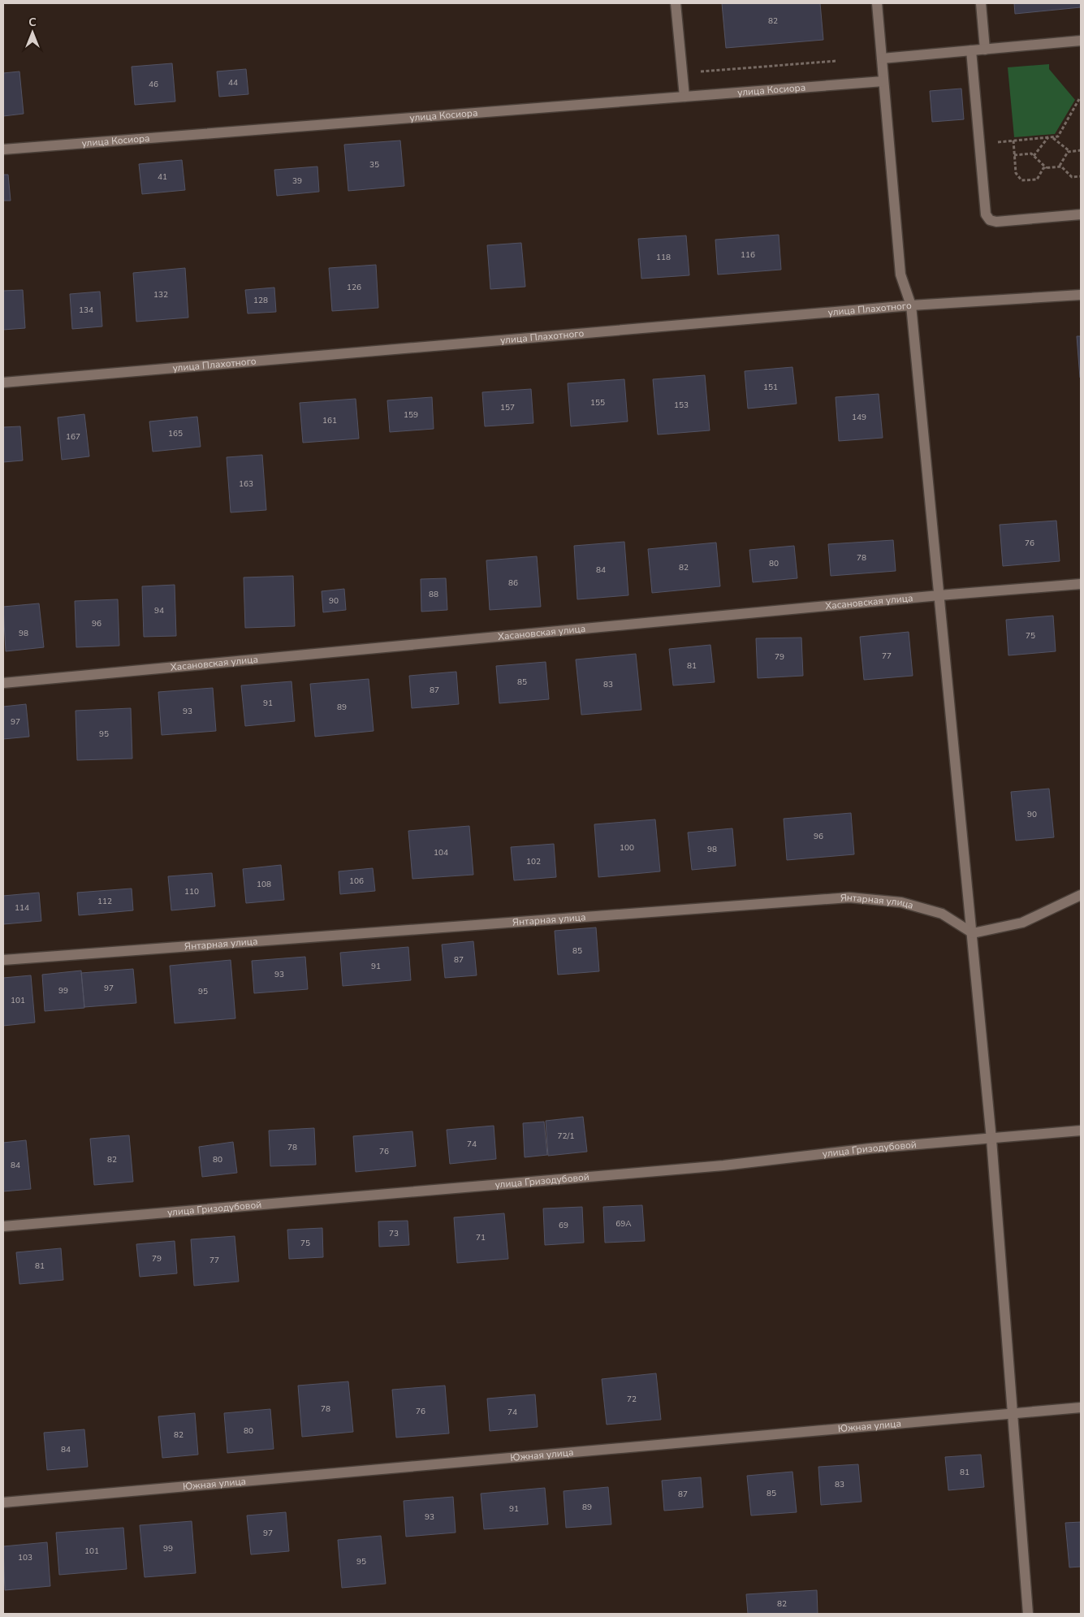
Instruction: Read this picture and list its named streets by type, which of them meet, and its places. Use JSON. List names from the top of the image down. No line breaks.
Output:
{"streets":{"street":["улица Косиора","улица Плахотного","Хасановская улица","Янтарная улица","улица Гризодубовой","Южная улица"]},"house_numbers":["82","44","46","35","41","39","116","118","126","132","128","134","151","155","153","157","159","149","161","165","167","163","76","78","80","82","84","86","88","90","94","96","98","75","77","79","81","85","83","87","91","89","93","97","95","90","96","100","98","104","102","106","108","110","112","114","85","87","91","93","97","99","95","101","72/1","74","78","76","82","80","84","69А","69","73","71","75","79","77","81","72","78","76","74","80","82","84","81","83","85","87","89","91","93","97","99","101","103","95","82"],"north":"top"}
